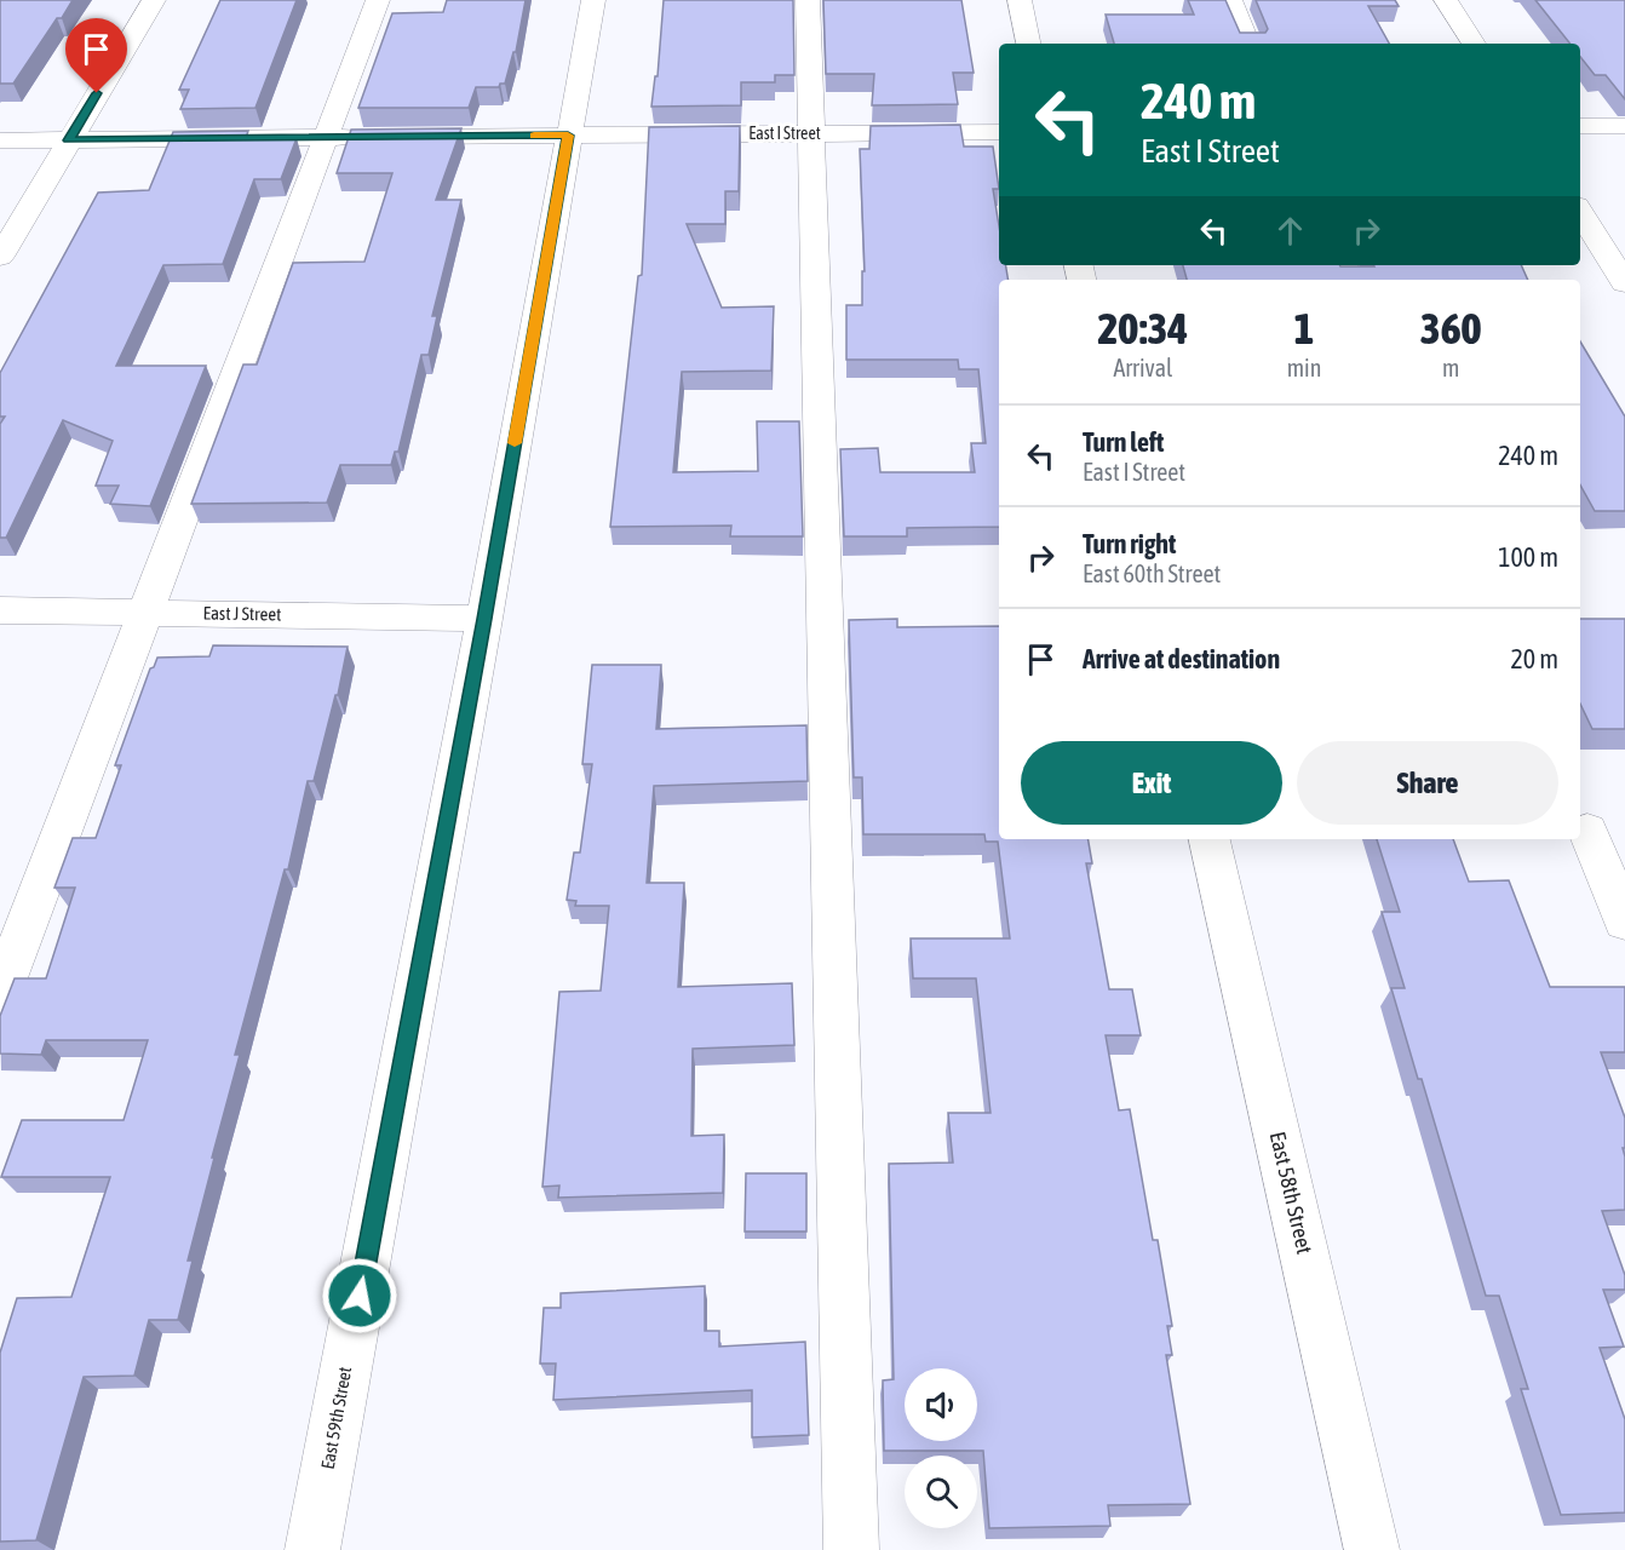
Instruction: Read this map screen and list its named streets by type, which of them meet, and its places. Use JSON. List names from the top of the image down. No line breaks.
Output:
{"streets":{"street":["East I Street","East J Street","East 58th Street","East 59th Street"]},"crossings":[["East I Street","East 59th Street"],["East J Street","East 59th Street"]],"page":{"turn":["240 m","East I Street"],"eta":["20:34","Arrival","1","min","360","m"],"list":[{"name":"Turn left","note":"East I Street","value":"240 m"},{"name":"Turn right","note":"East 60th Street","value":"100 m"},{"name":"Arrive at destination","value":"20 m"}],"buttons":["Exit","Share"]}}
